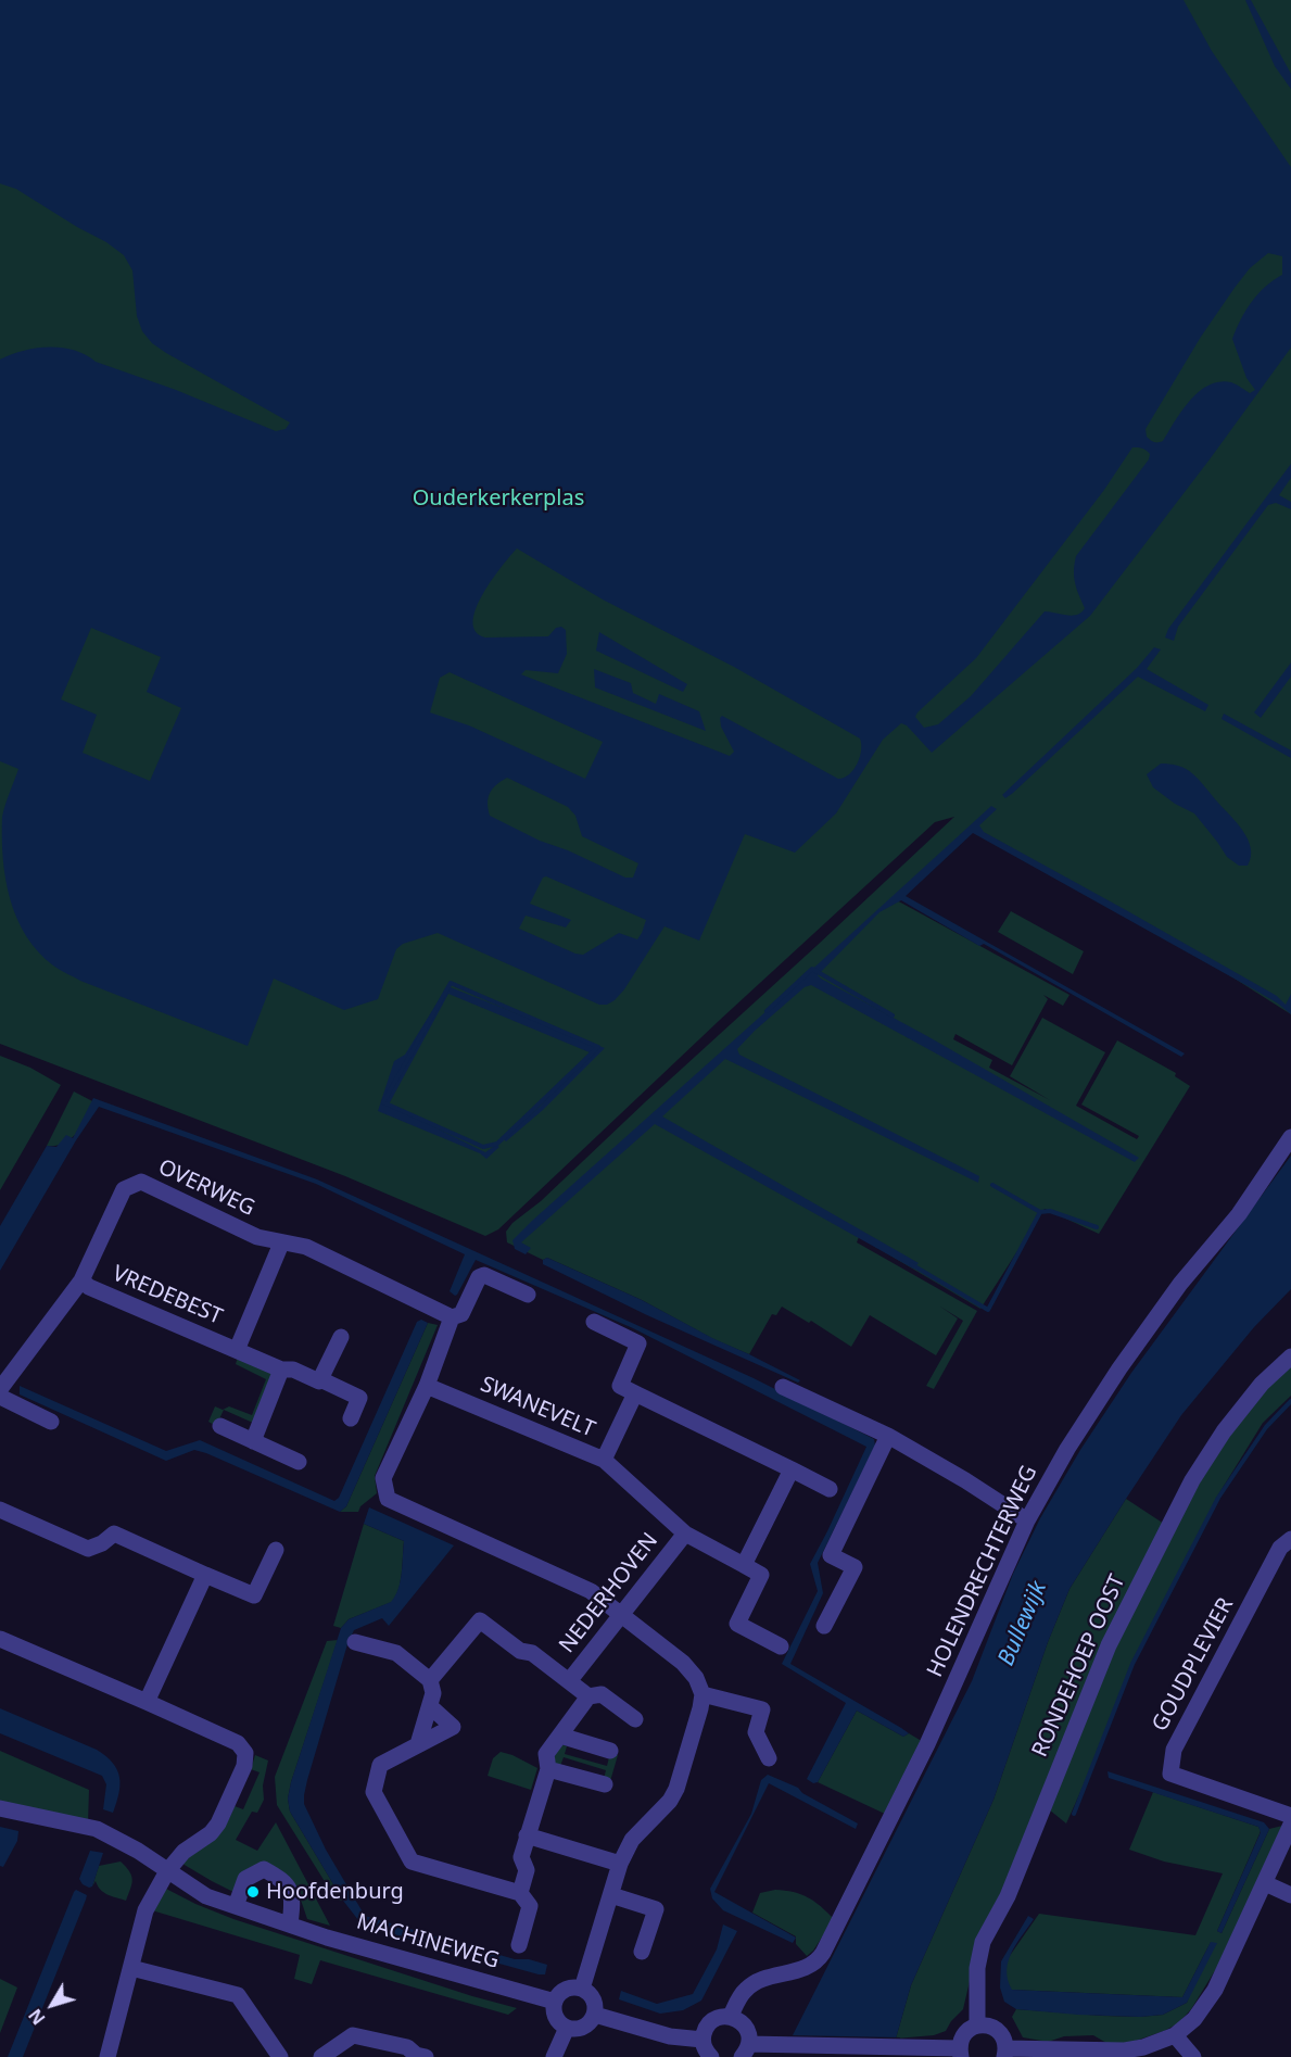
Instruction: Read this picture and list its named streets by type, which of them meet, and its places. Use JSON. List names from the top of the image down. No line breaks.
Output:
{"streets":{"street":["OVERWEG","VREDEBEST","SWANEVELT","HOLENDRECHTERWEG","NEDERHOVEN","GOUDPLEVIER","RONDEHOEP OOST","MACHINEWEG"]},"crossings":[["OVERWEG","VREDEBEST"],["SWANEVELT","NEDERHOVEN"]],"water":["Bullewijk"],"parks":["Ouderkerkerplas"],"places":["Hoofdenburg"],"north":"bottom left"}
